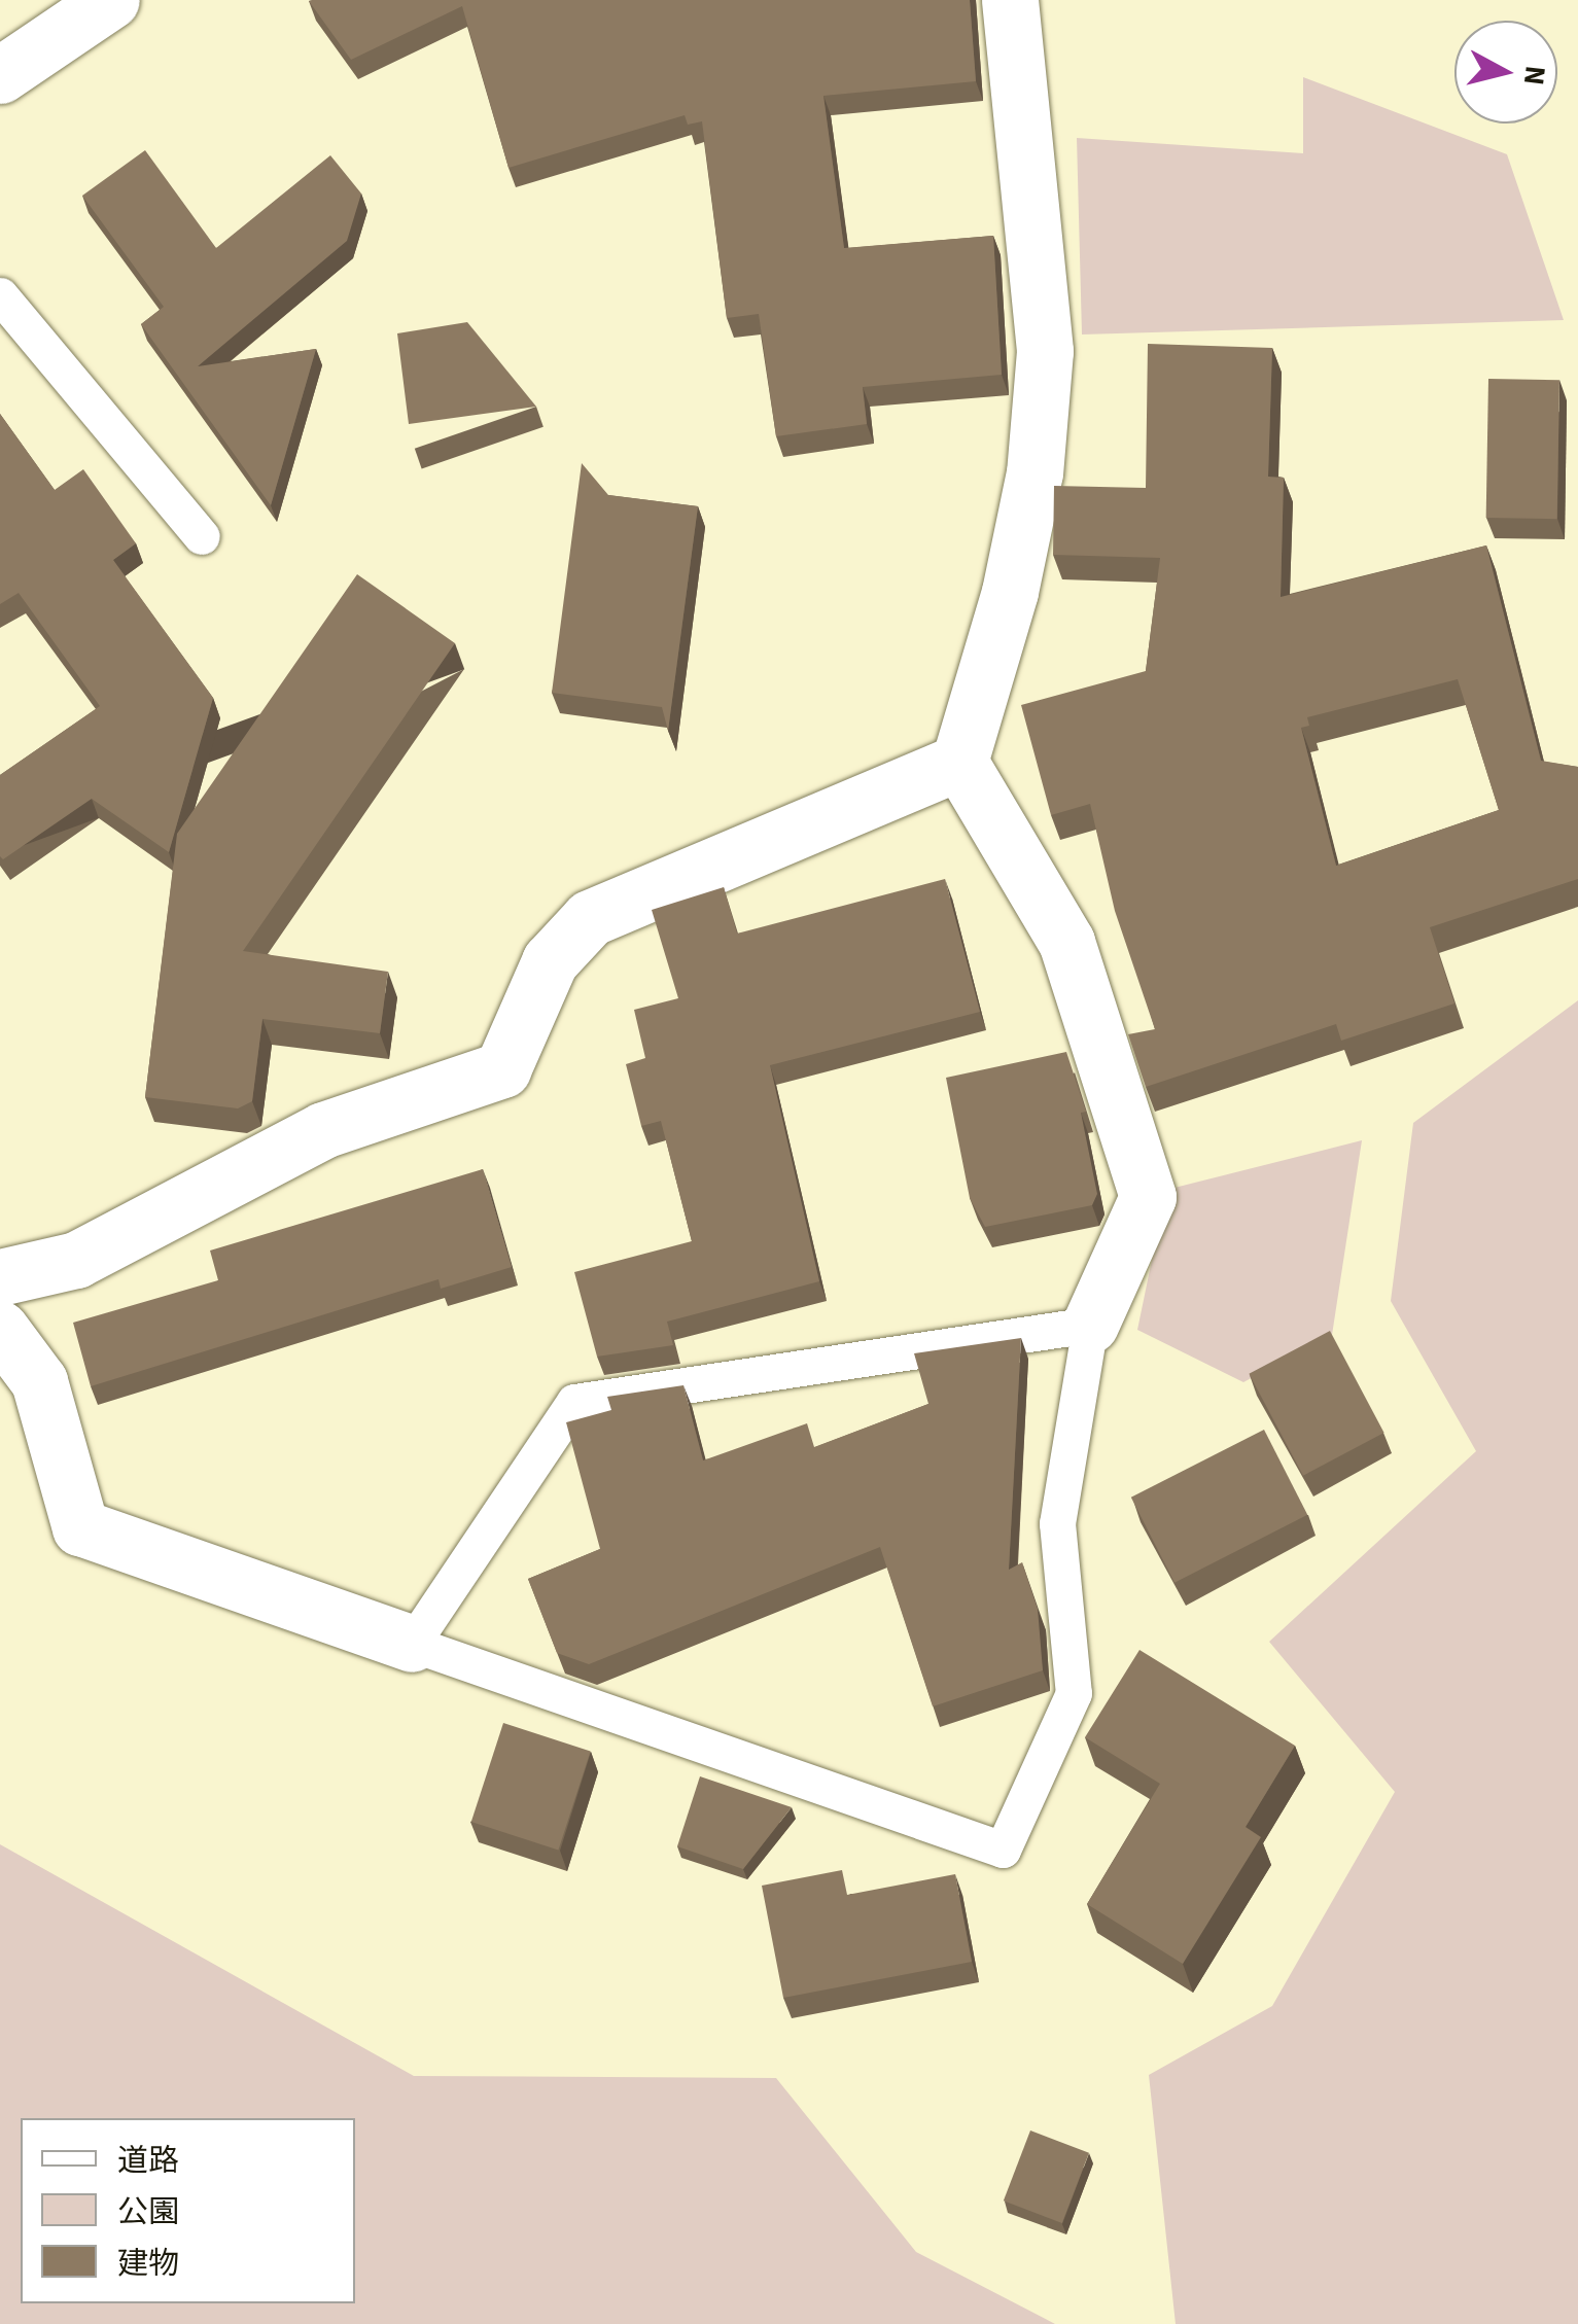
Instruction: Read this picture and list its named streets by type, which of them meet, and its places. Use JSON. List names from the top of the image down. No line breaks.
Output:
{"legend":["道路","公園","建物"],"north":"right"}
